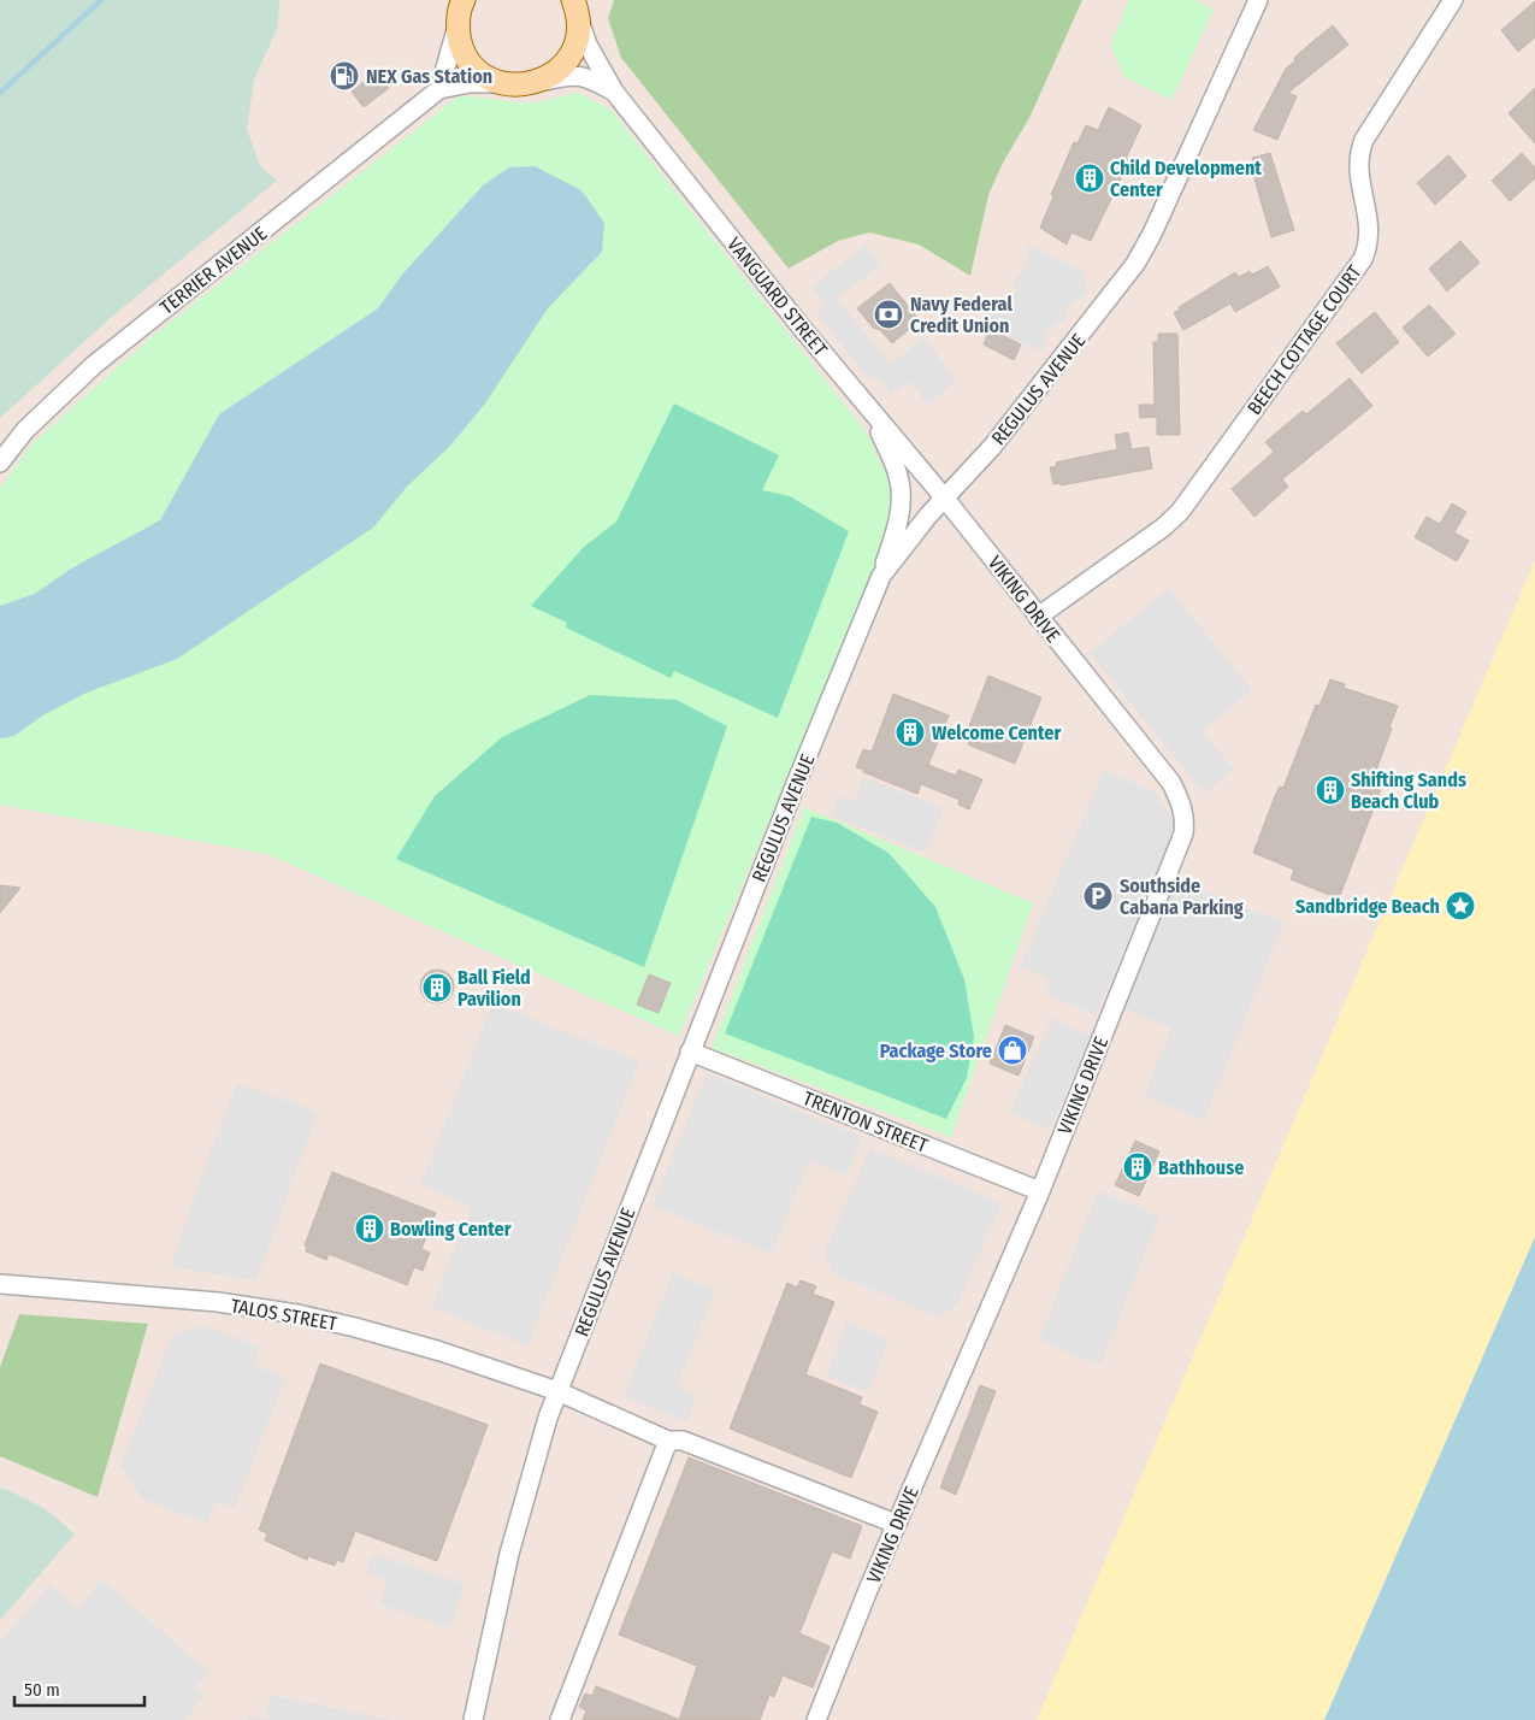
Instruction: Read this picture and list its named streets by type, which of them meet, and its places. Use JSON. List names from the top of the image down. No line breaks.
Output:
{"streets":{"street":["TERRIER AVENUE","VANGUARD STREET","BEECH COTTAGE COURT","REGULUS AVENUE","VIKING DRIVE","TRENTON STREET","TALOS STREET"]},"crossings":[["VANGUARD STREET","REGULUS AVENUE"],["VANGUARD STREET","VIKING DRIVE"],["BEECH COTTAGE COURT","VIKING DRIVE"],["REGULUS AVENUE","VIKING DRIVE"],["REGULUS AVENUE","TRENTON STREET"],["REGULUS AVENUE","TALOS STREET"],["VIKING DRIVE","TRENTON STREET"],["VIKING DRIVE","TALOS STREET"]],"places":{"fuel station":["NEX Gas Station"],"building":["Child Development Center","Welcome Center","Shifting Sands Beach Club","Ball Field Pavilion","Bathhouse","Bowling Center"],"bank":["Navy Federal Credit Union"],"parking":["Southside Cabana Parking"],"place":["Sandbridge Beach"],"shop":["Package Store"]},"scale_bar":"50 m"}
